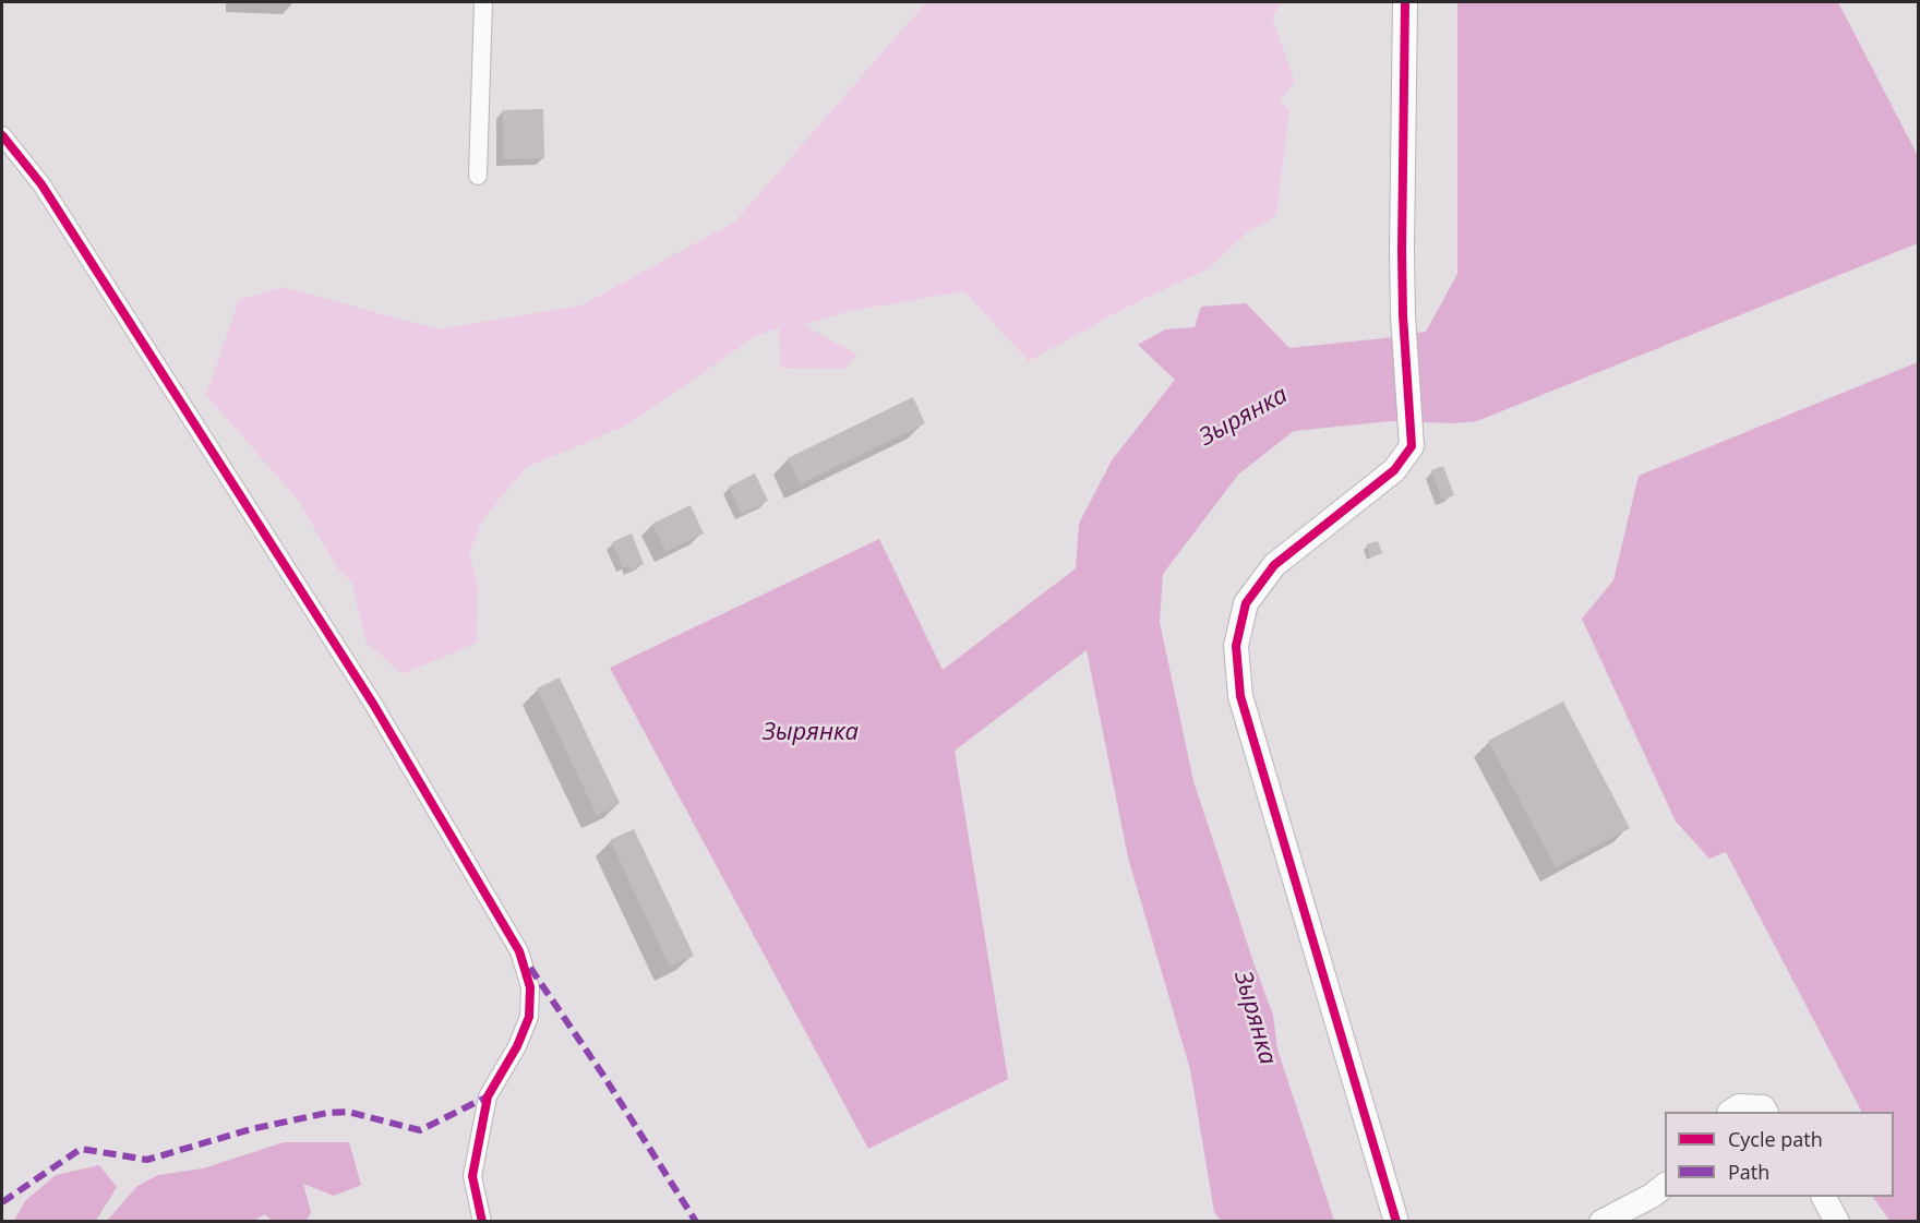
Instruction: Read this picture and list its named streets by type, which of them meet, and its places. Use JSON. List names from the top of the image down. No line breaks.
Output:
{"water":["Зырянка"],"legend":["Cycle path","Path"]}
